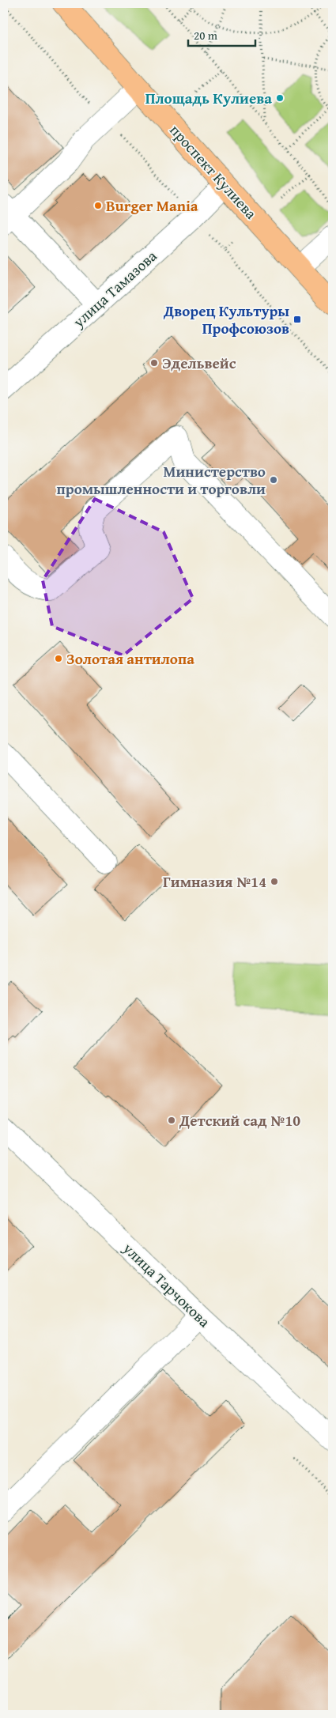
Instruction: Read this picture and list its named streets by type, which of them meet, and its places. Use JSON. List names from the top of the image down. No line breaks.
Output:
{"streets":{"main road":["проспект Кулиева"],"street":["улица Тамазова","улица Тарчокова"]},"crossings":[["проспект Кулиева","улица Тамазова"]],"places":{"other":["Площадь Кулиева","Burger Mania","Эдельвейс","Министерство промышленности и торговли","Золотая антилопа","Гимназия №14","Детский сад №10"],"transit":["Дворец Культуры Профсоюзов"]},"scale_bar":"20 m"}
